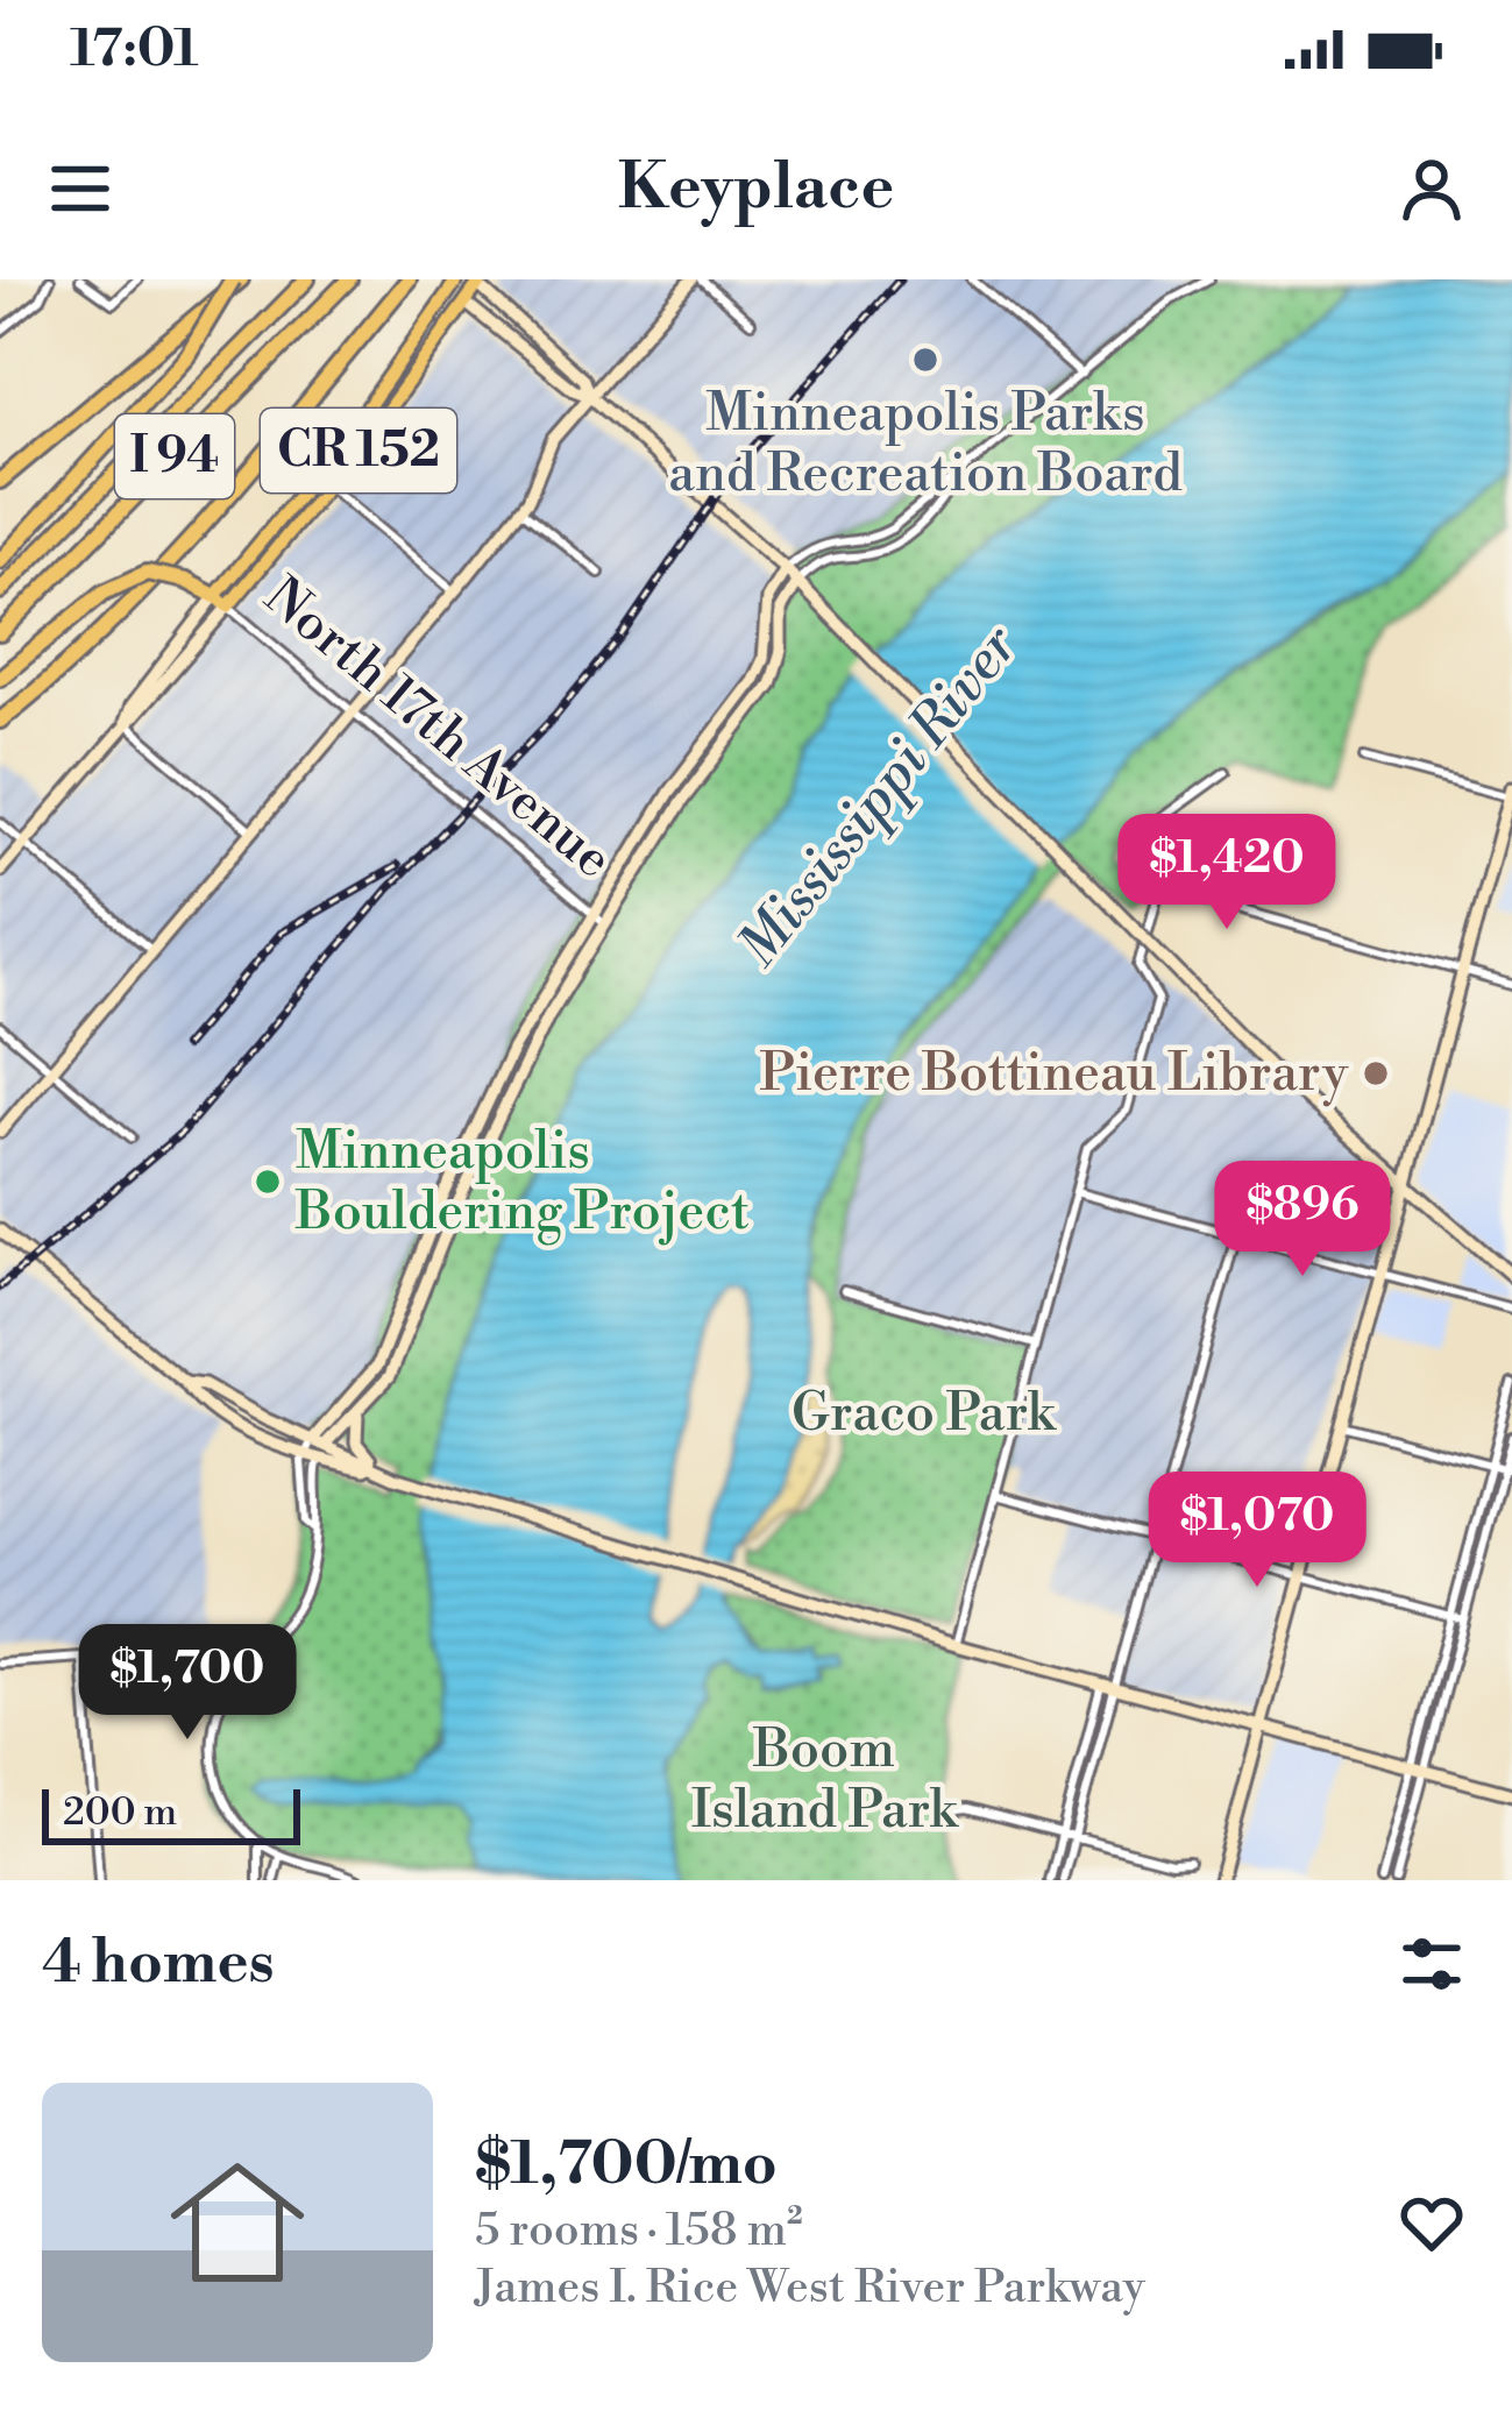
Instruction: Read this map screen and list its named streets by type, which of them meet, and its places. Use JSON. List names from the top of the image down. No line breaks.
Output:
{"streets":{"highway":["I 94"],"main road":["CR 152"],"street":["North 17th Avenue"]},"crossings":[["CR 152","North 17th Avenue"]],"water":["Mississippi River"],"parks":["Graco Park","Boom Island Park"],"places":["Minneapolis Parks and Recreation Board","Pierre Bottineau Library","Minneapolis Bouldering Project"],"scale_bar":"200 m","page":{"status":"17:01","header":"Keyplace","price":["$1,420","$896","$1,070","$1,700"],"scale":"200 m","heading":"4 homes","list":[{"name":"$1,700/mo","note":"5 rooms · 158 m² · James I. Rice West River Parkway"}]}}
